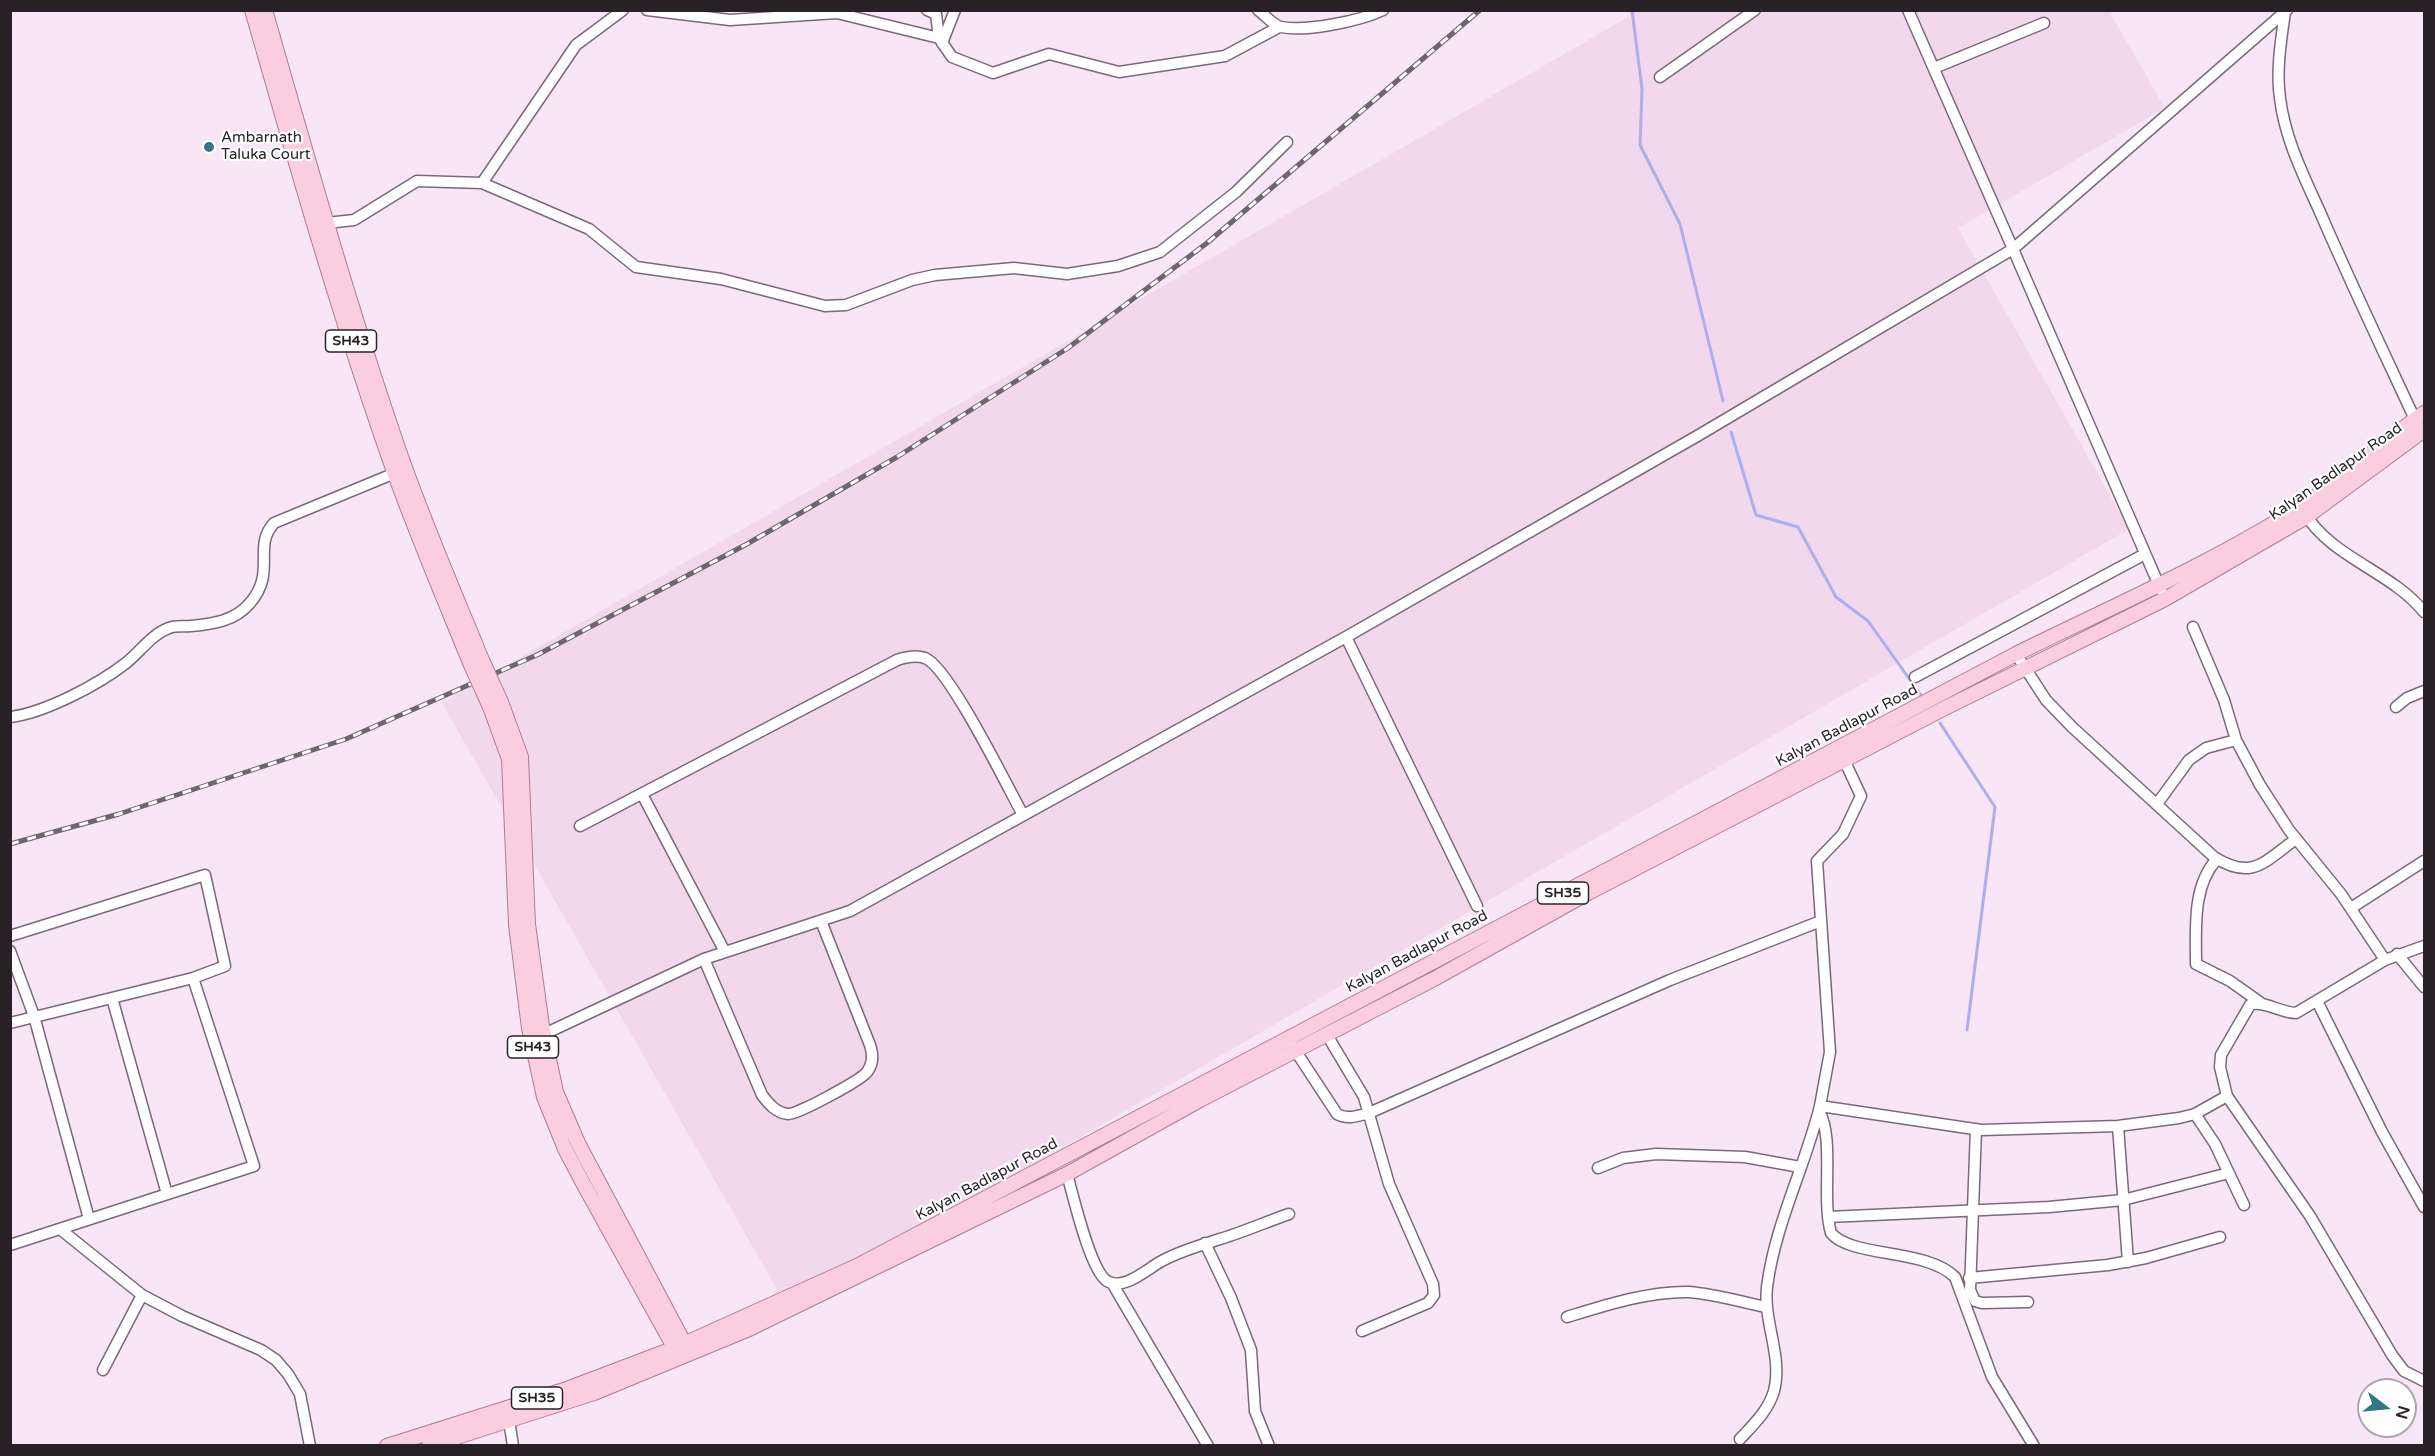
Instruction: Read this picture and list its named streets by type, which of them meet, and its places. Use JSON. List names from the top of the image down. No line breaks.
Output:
{"streets":{"main road":["SH43","Kalyan Badlapur Road","SH35"]},"crossings":[["SH43","Kalyan Badlapur Road"]],"places":["Ambarnath Taluka Court"],"north":"right"}
